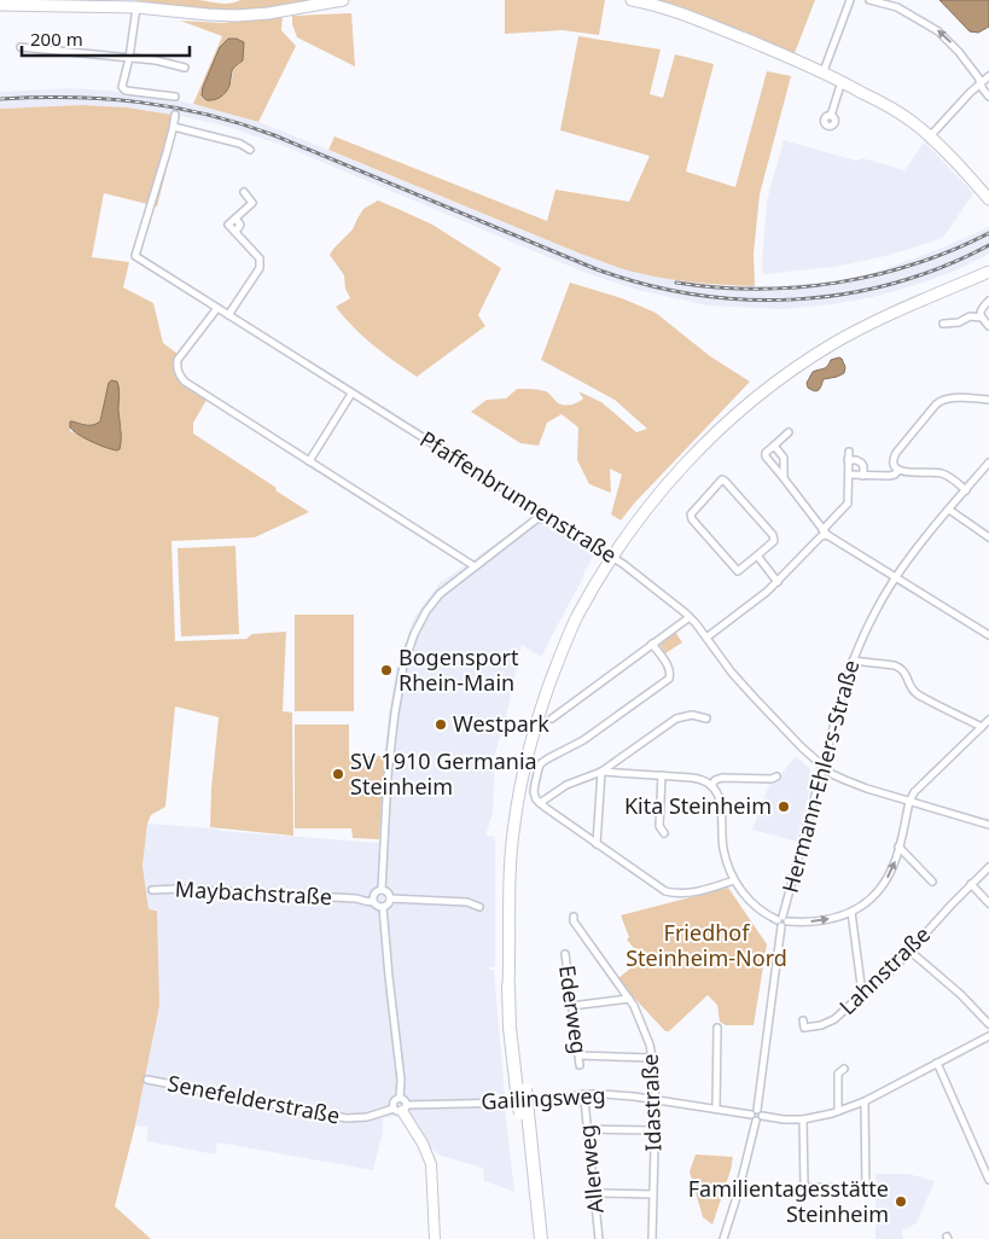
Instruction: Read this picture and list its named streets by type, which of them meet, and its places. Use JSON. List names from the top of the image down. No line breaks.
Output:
{"streets":{"street":["Pfaffenbrunnenstraße","Hermann-Ehlers-Straße","Maybachstraße","Lahnstraße","Ederweg","Gailingsweg","Senefelderstraße","Idastraße","Allerweg"]},"crossings":[["Pfaffenbrunnenstraße","Hermann-Ehlers-Straße"],["Hermann-Ehlers-Straße","Gailingsweg"],["Gailingsweg","Senefelderstraße"],["Gailingsweg","Idastraße"]],"parks":["Friedhof Steinheim-Nord"],"places":["Bogensport Rhein-Main","Westpark","SV 1910 Germania Steinheim","Kita Steinheim","Familientagesstätte Steinheim"],"scale_bar":"200 m"}
